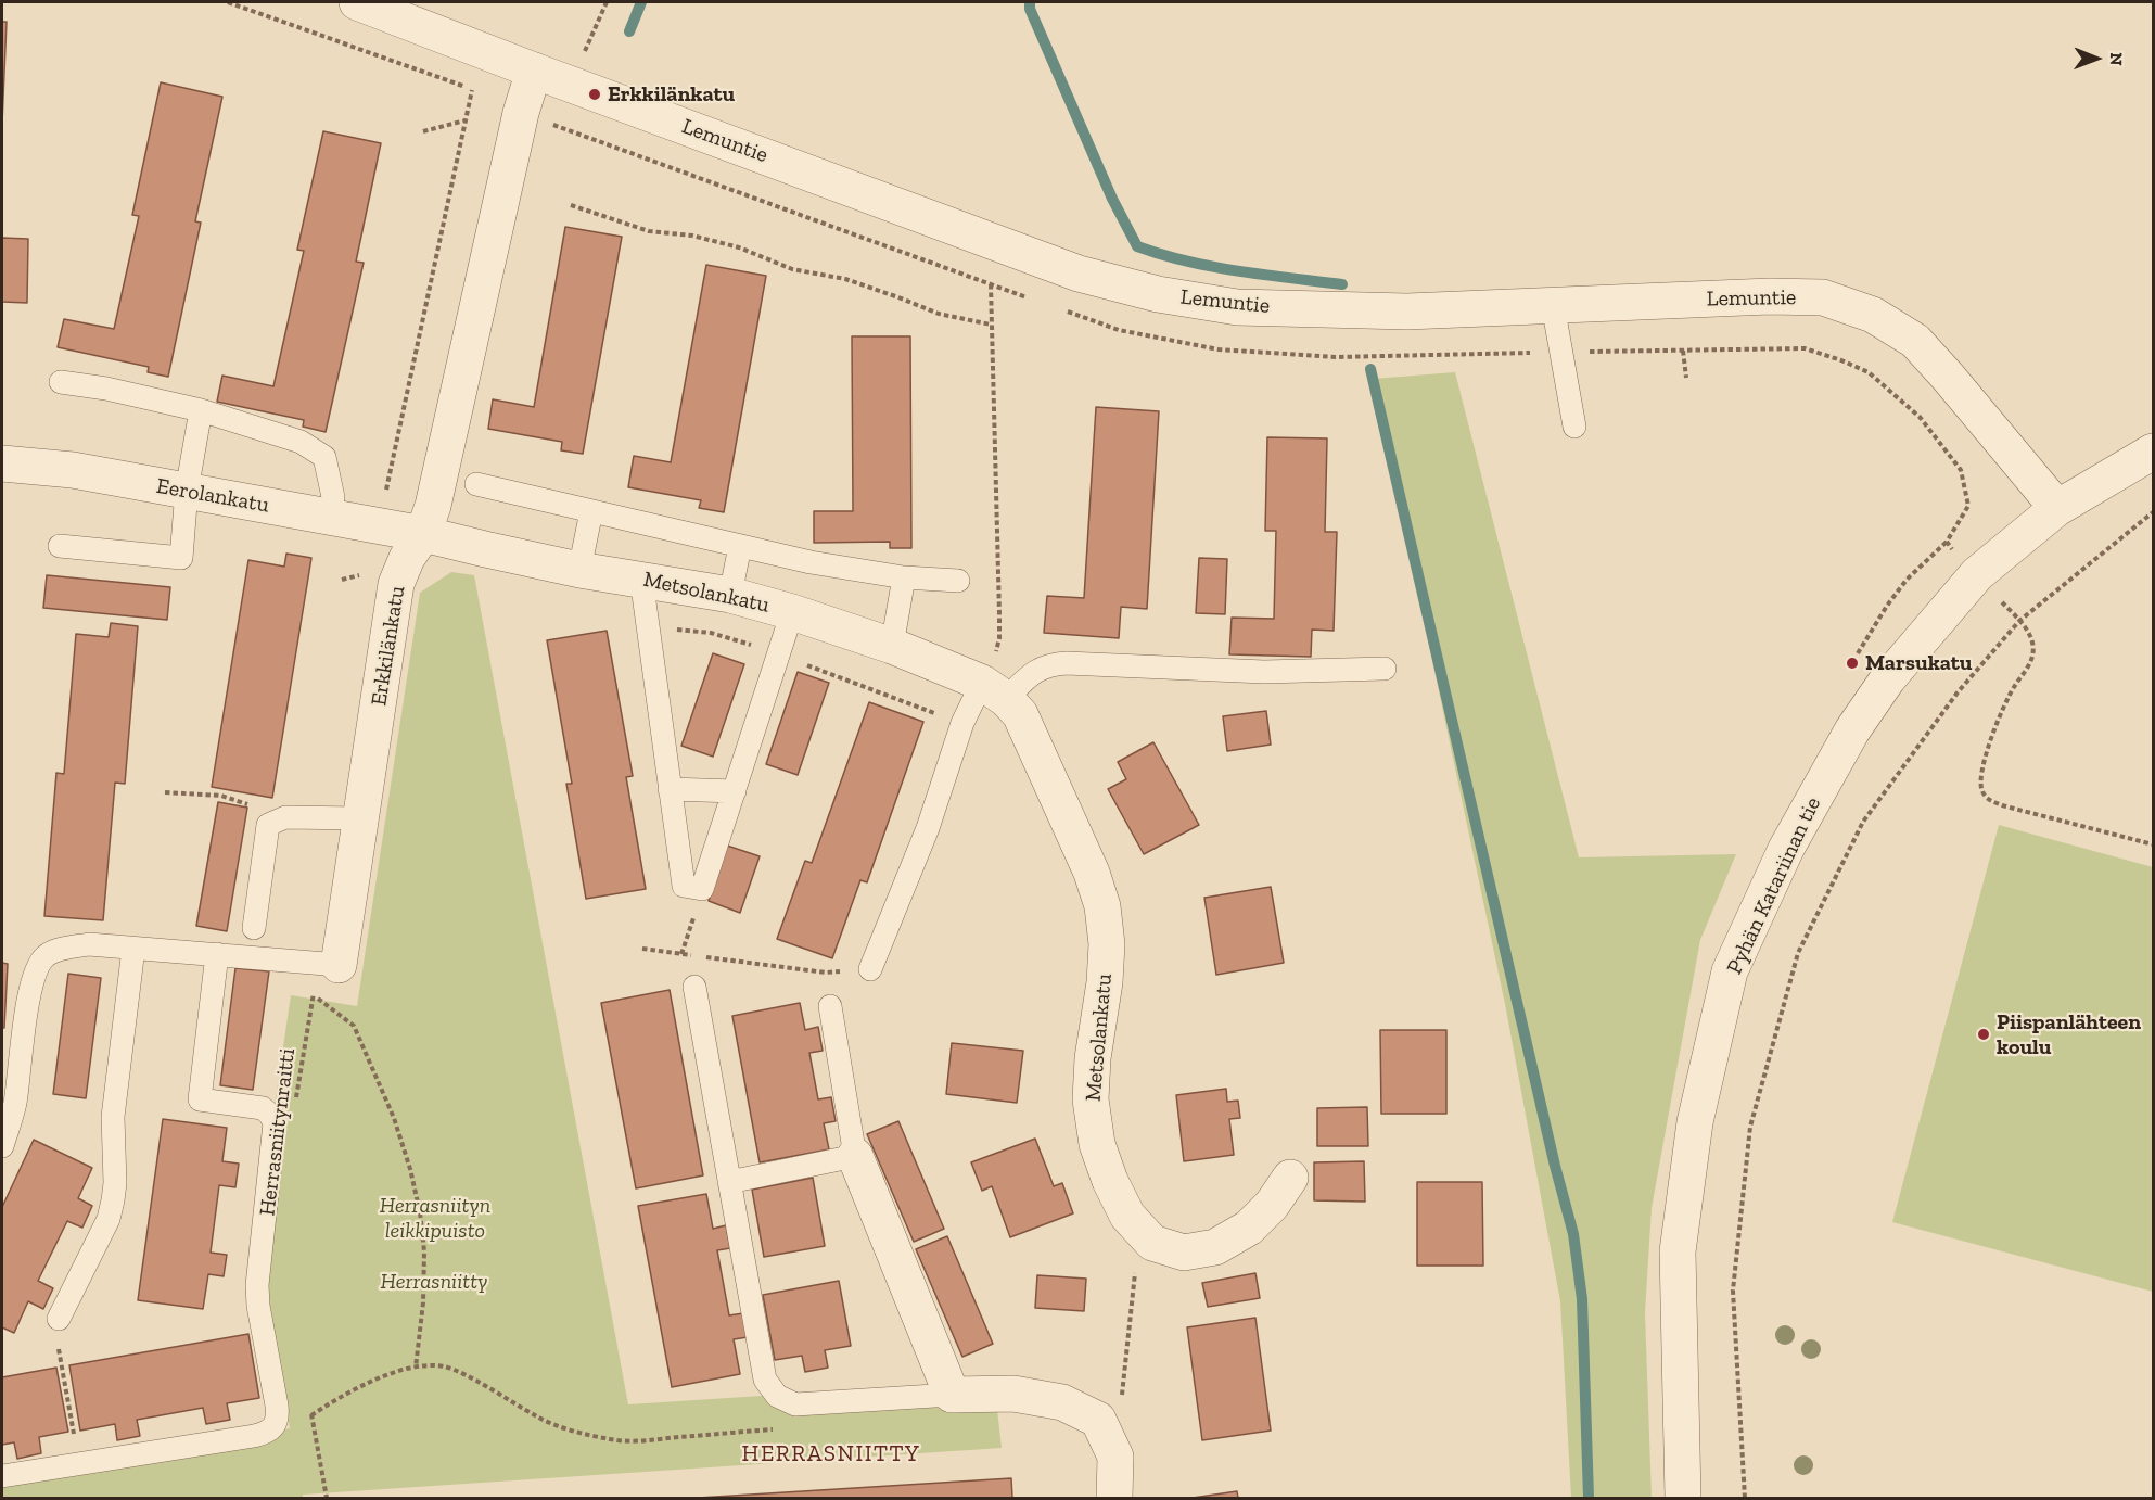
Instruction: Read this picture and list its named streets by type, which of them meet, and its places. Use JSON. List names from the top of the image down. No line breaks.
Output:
{"streets":{"street":["Lemuntie","Eerolankatu","Metsolankatu","Erkkilänkatu","Pyhän Katariinan tie"],"path":["Herrasniitynraitti"]},"crossings":[["Lemuntie","Erkkilänkatu"],["Lemuntie","Pyhän Katariinan tie"],["Eerolankatu","Metsolankatu"],["Eerolankatu","Erkkilänkatu"],["Metsolankatu","Erkkilänkatu"],["Erkkilänkatu","Herrasniitynraitti"]],"districts":["HERRASNIITTY"],"parks":["Herrasniityn leikkipuisto","Herrasniitty"],"places":["Erkkilänkatu","Marsukatu","Piispanlähteen koulu"],"north":"right"}
